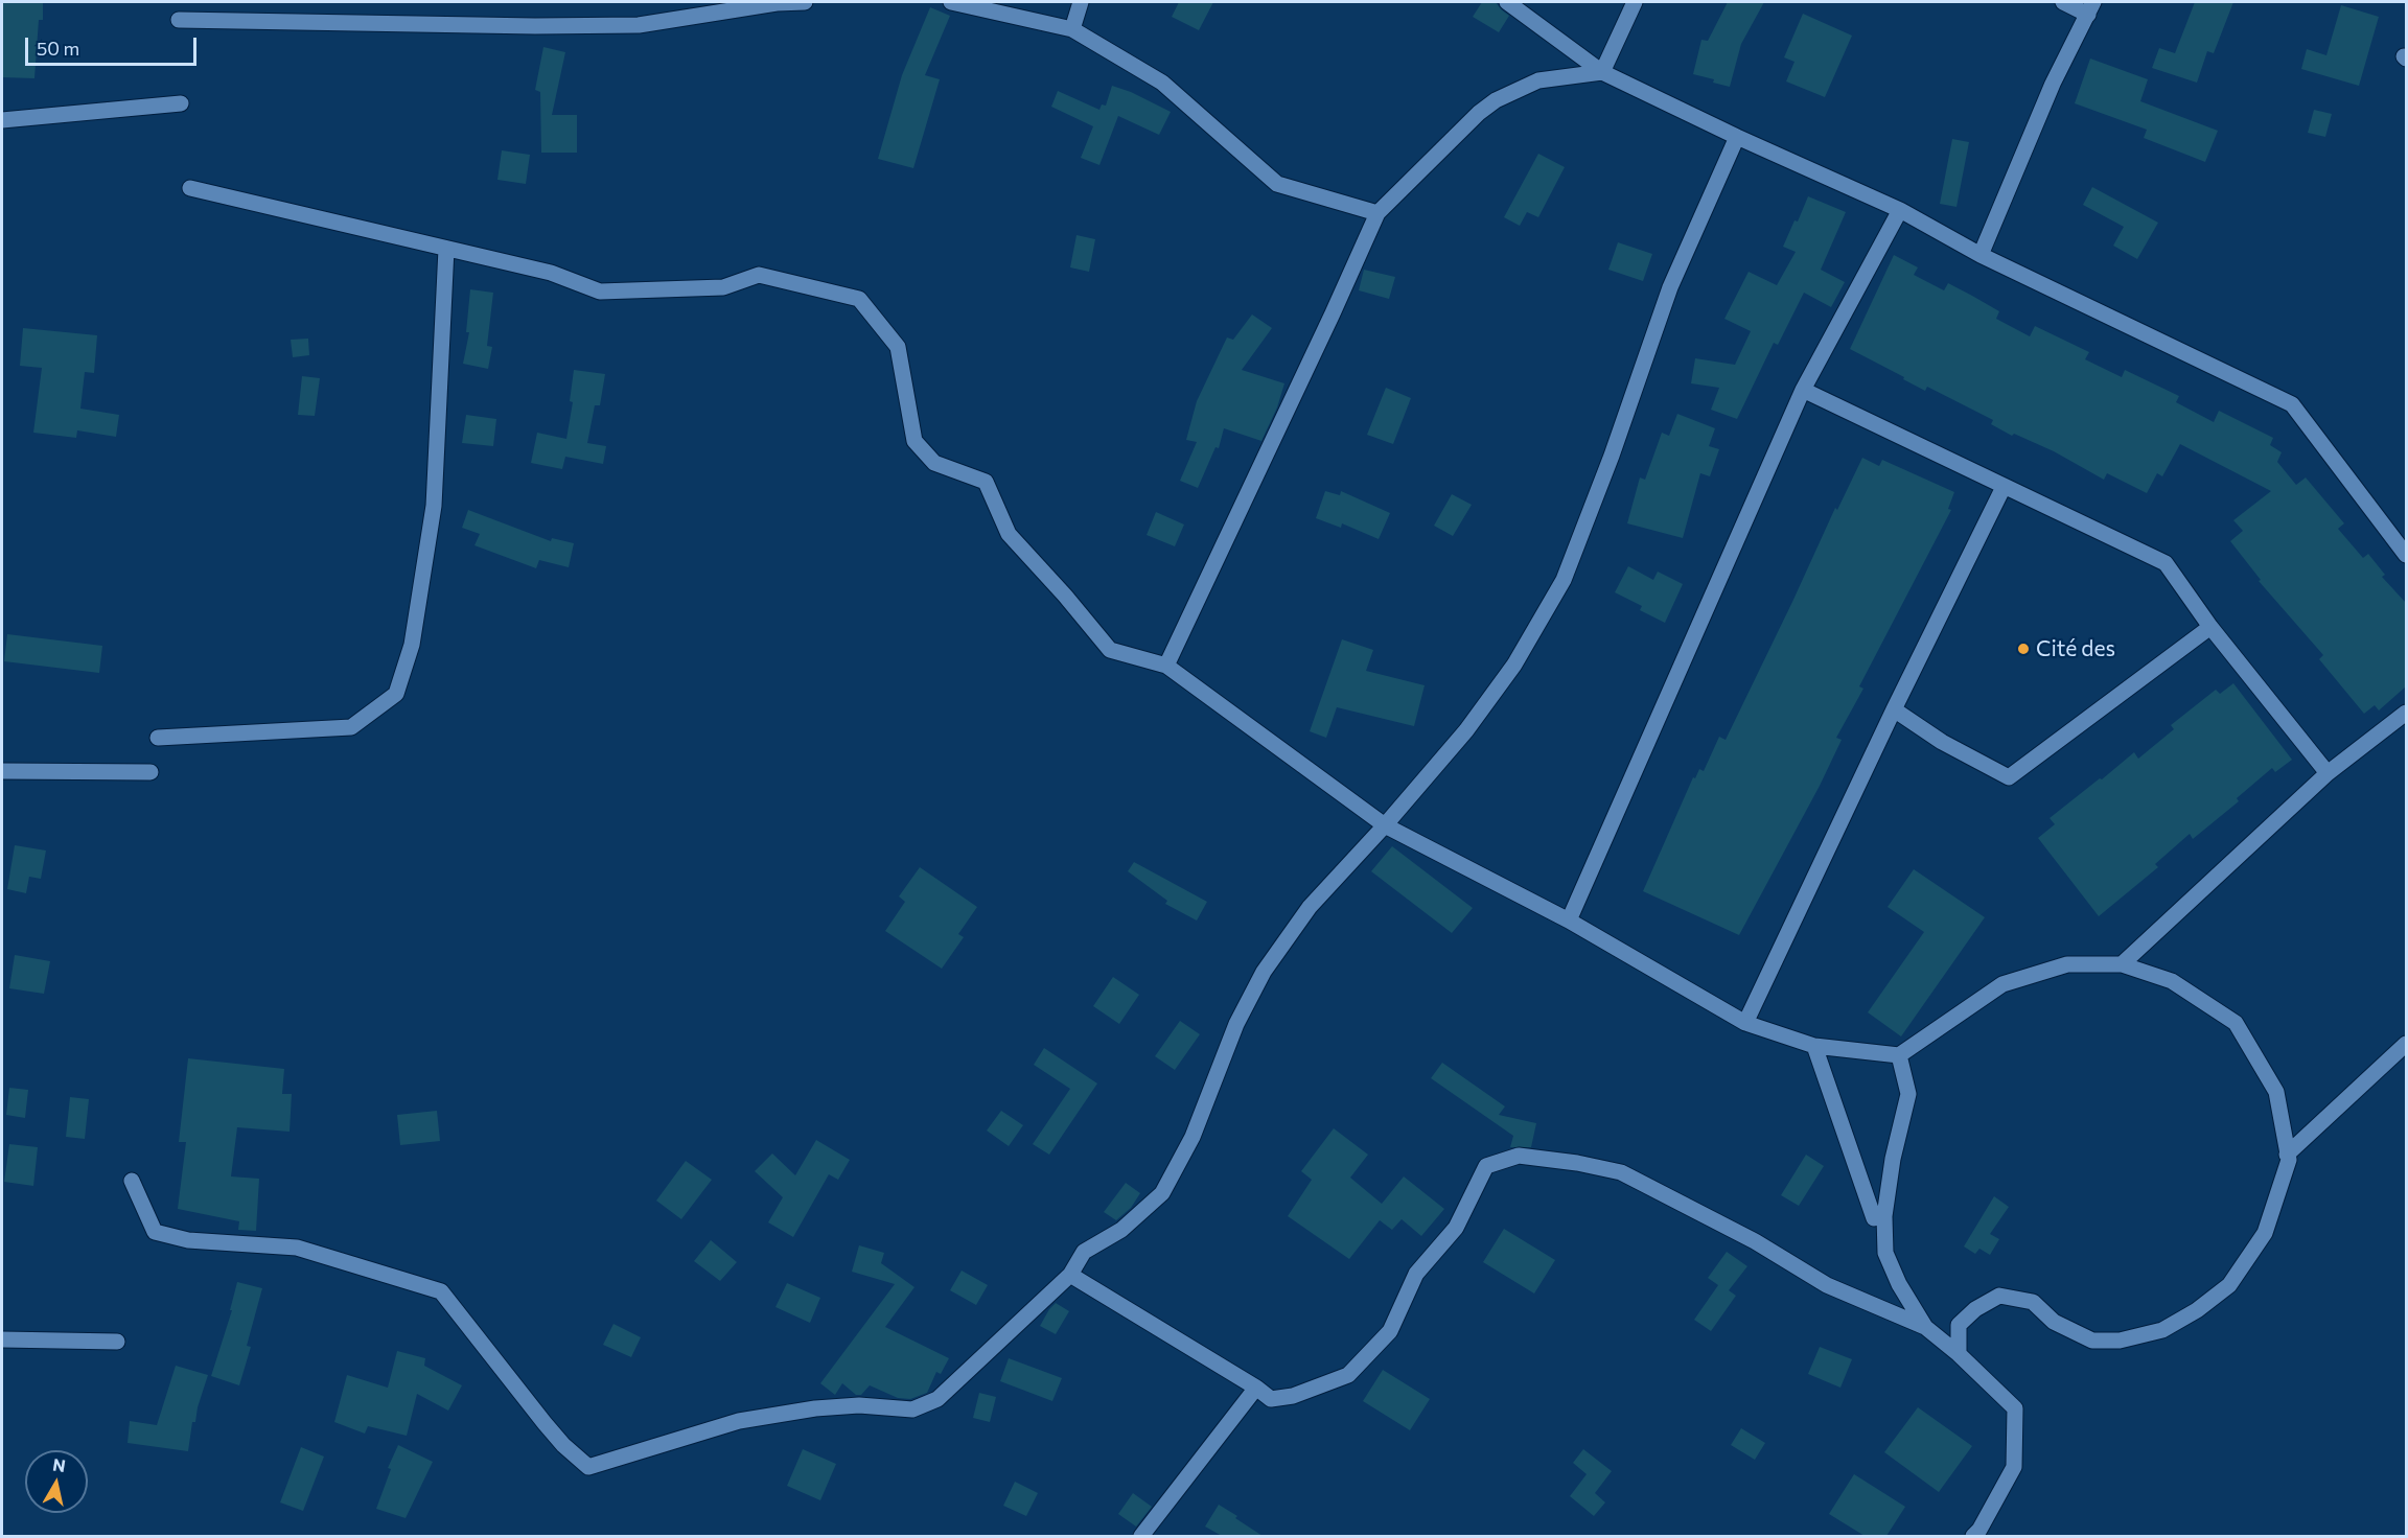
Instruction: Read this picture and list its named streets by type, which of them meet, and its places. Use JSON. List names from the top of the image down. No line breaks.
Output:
{"places":["Cité des"],"scale_bar":"50 m","north":"top"}
